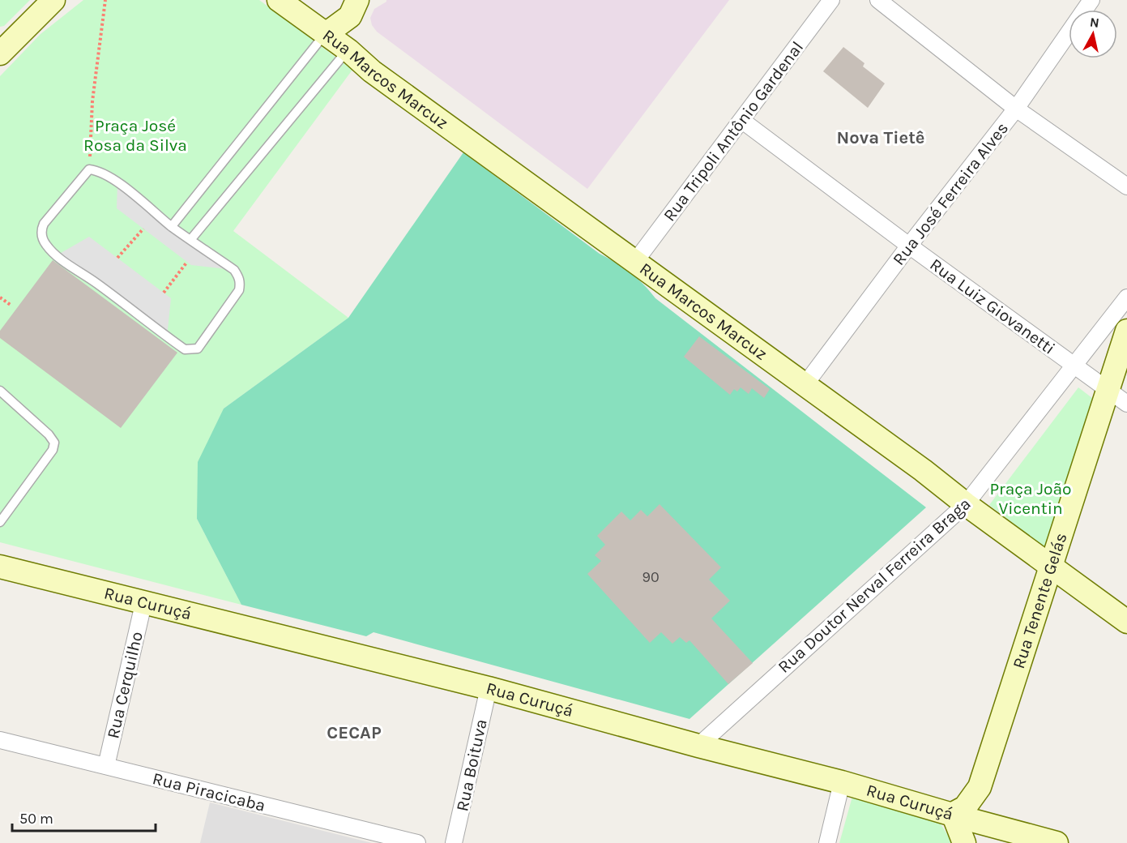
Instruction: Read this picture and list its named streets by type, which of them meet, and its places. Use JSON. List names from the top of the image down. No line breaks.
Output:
{"streets":{"street":["Rua Marcos Marcuz","Rua Tripoli Antônio Gardenal","Rua José Ferreira Alves","Rua Luiz Giovanetti","Rua Doutor Nerval Ferreira Braga","Rua Tenente Gelás","Rua Curuçá","Rua Cerquilho","Rua Boituva","Rua Piracicaba"]},"crossings":[["Rua Marcos Marcuz","Rua Tripoli Antônio Gardenal"],["Rua Marcos Marcuz","Rua José Ferreira Alves"],["Rua Marcos Marcuz","Rua Doutor Nerval Ferreira Braga"],["Rua Marcos Marcuz","Rua Tenente Gelás"],["Rua Tripoli Antônio Gardenal","Rua Luiz Giovanetti"],["Rua José Ferreira Alves","Rua Luiz Giovanetti"],["Rua Luiz Giovanetti","Rua Doutor Nerval Ferreira Braga"],["Rua Luiz Giovanetti","Rua Tenente Gelás"],["Rua Doutor Nerval Ferreira Braga","Rua Curuçá"],["Rua Tenente Gelás","Rua Curuçá"],["Rua Curuçá","Rua Cerquilho"],["Rua Curuçá","Rua Boituva"],["Rua Cerquilho","Rua Piracicaba"]],"districts":["Nova Tietê","CECAP"],"parks":["Praça José Rosa da Silva","Praça João Vicentin"],"house_numbers":["90"],"scale_bar":"50 m","north":"top"}
